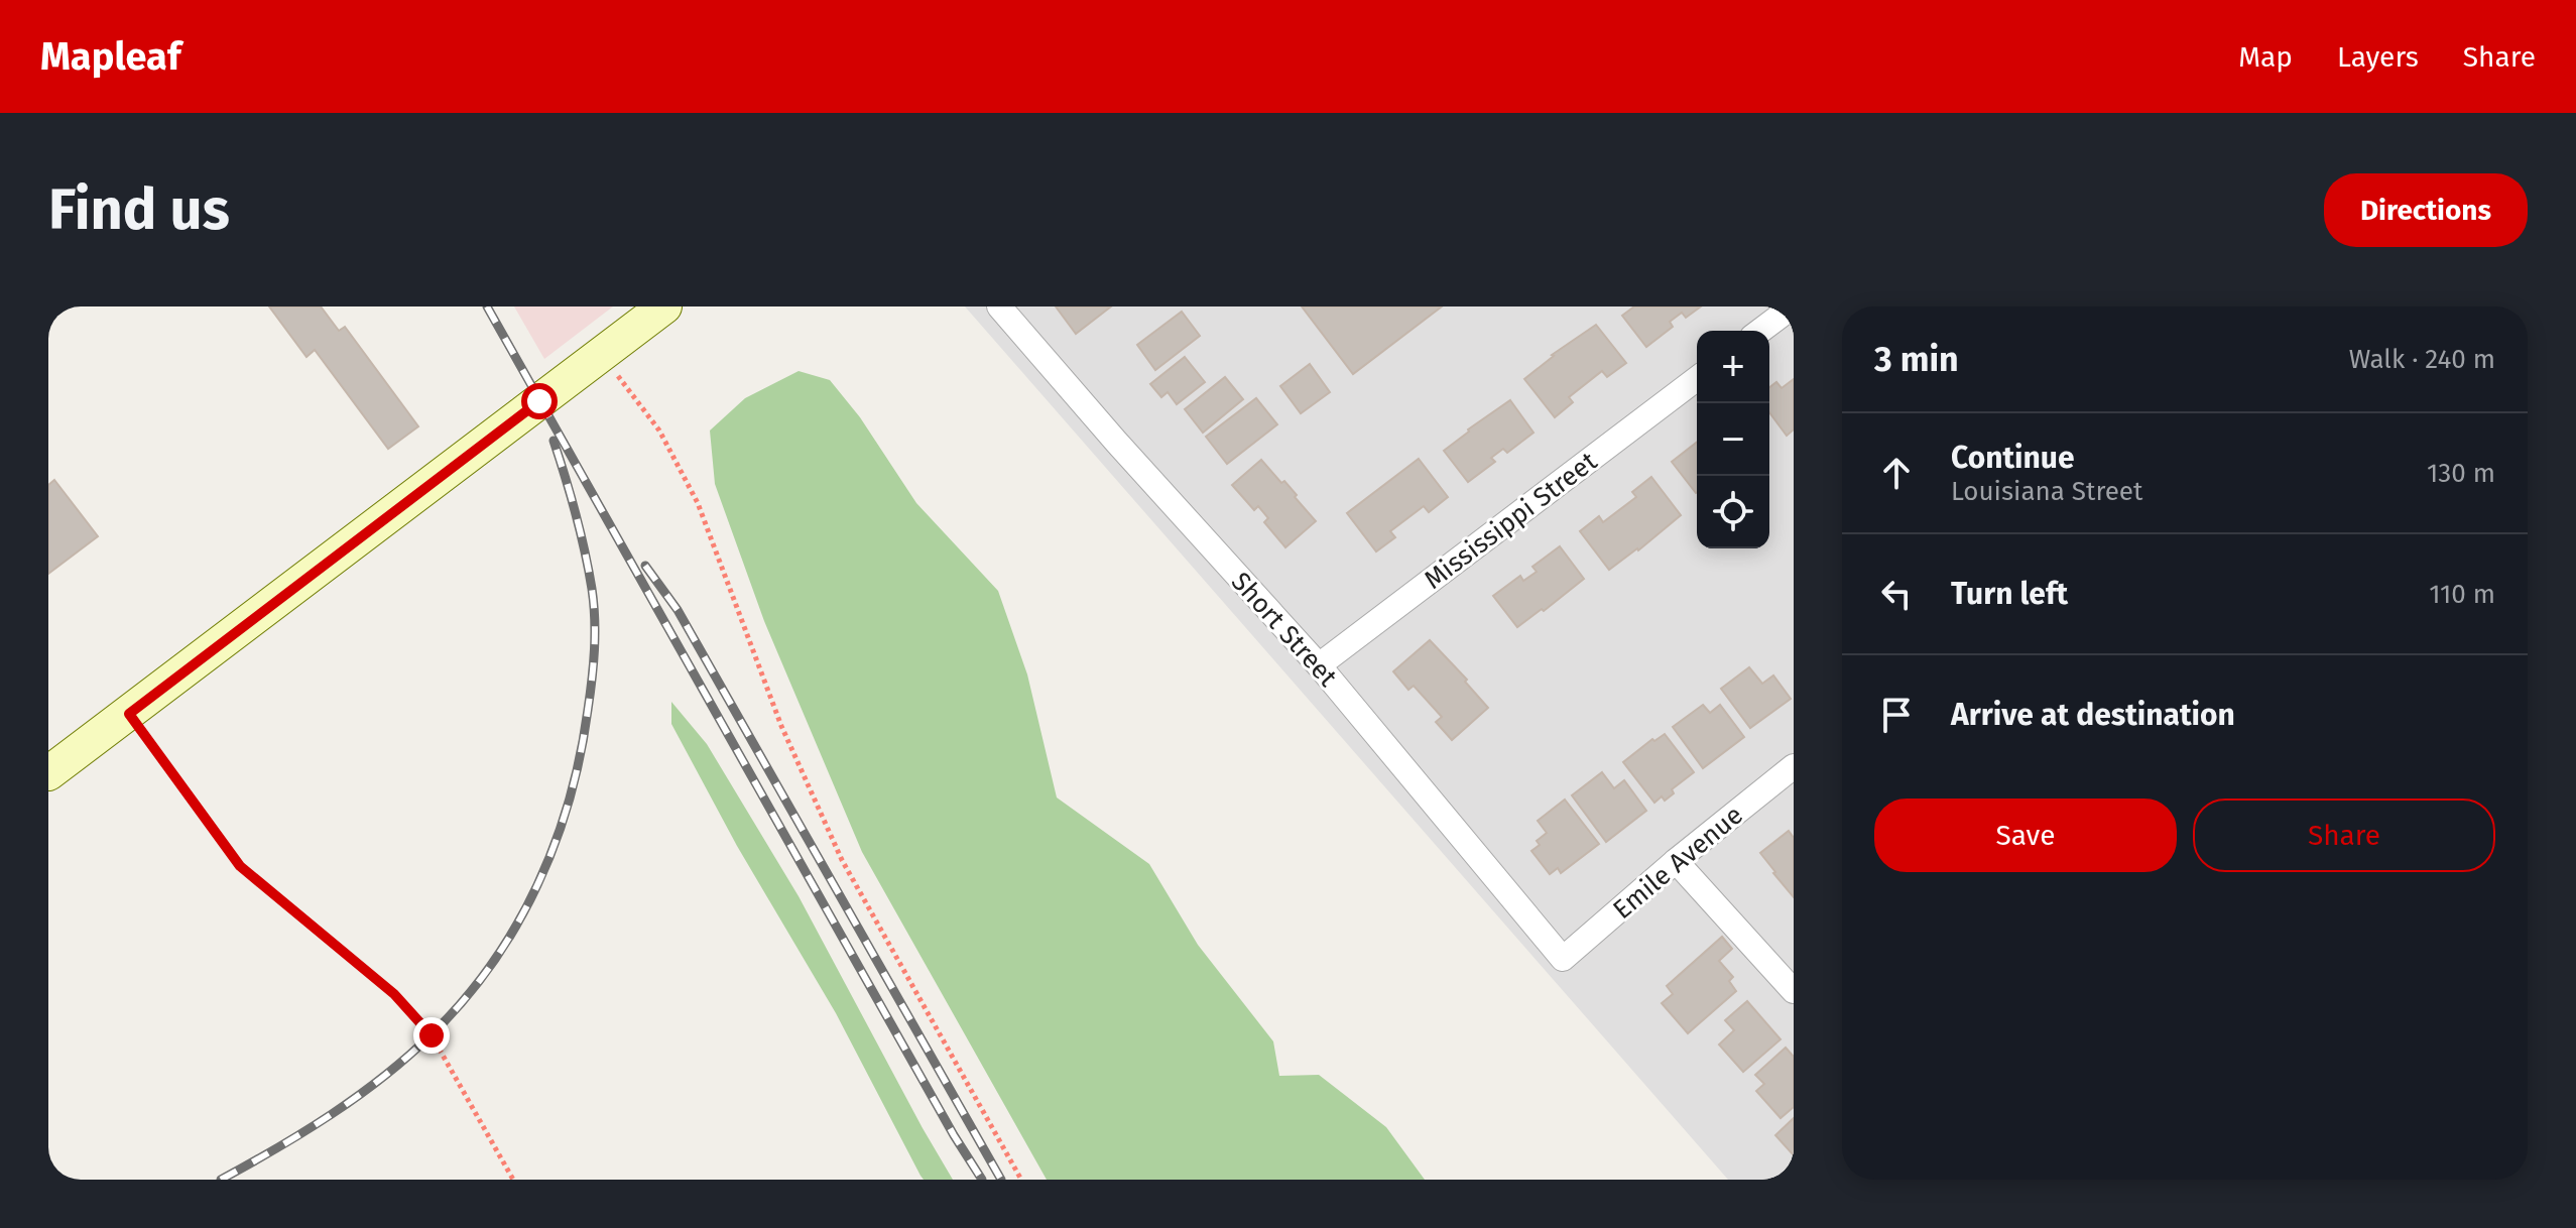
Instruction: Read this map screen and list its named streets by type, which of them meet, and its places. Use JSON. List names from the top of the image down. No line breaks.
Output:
{"streets":{"street":["Mississippi Street","Short Street","Emile Avenue"]},"crossings":[["Mississippi Street","Short Street"],["Short Street","Emile Avenue"]],"page":{"header":"Mapleaf","nav":["Map","Layers","Share"],"buttons":["Directions",["Save","Share"]],"title":"Find us","heading":["3 min","Walk · 240 m"],"map_buttons":["+","−"],"list":[["Continue","Louisiana Street","130 m"],["Turn left","110 m"],"Arrive at destination"]}}
